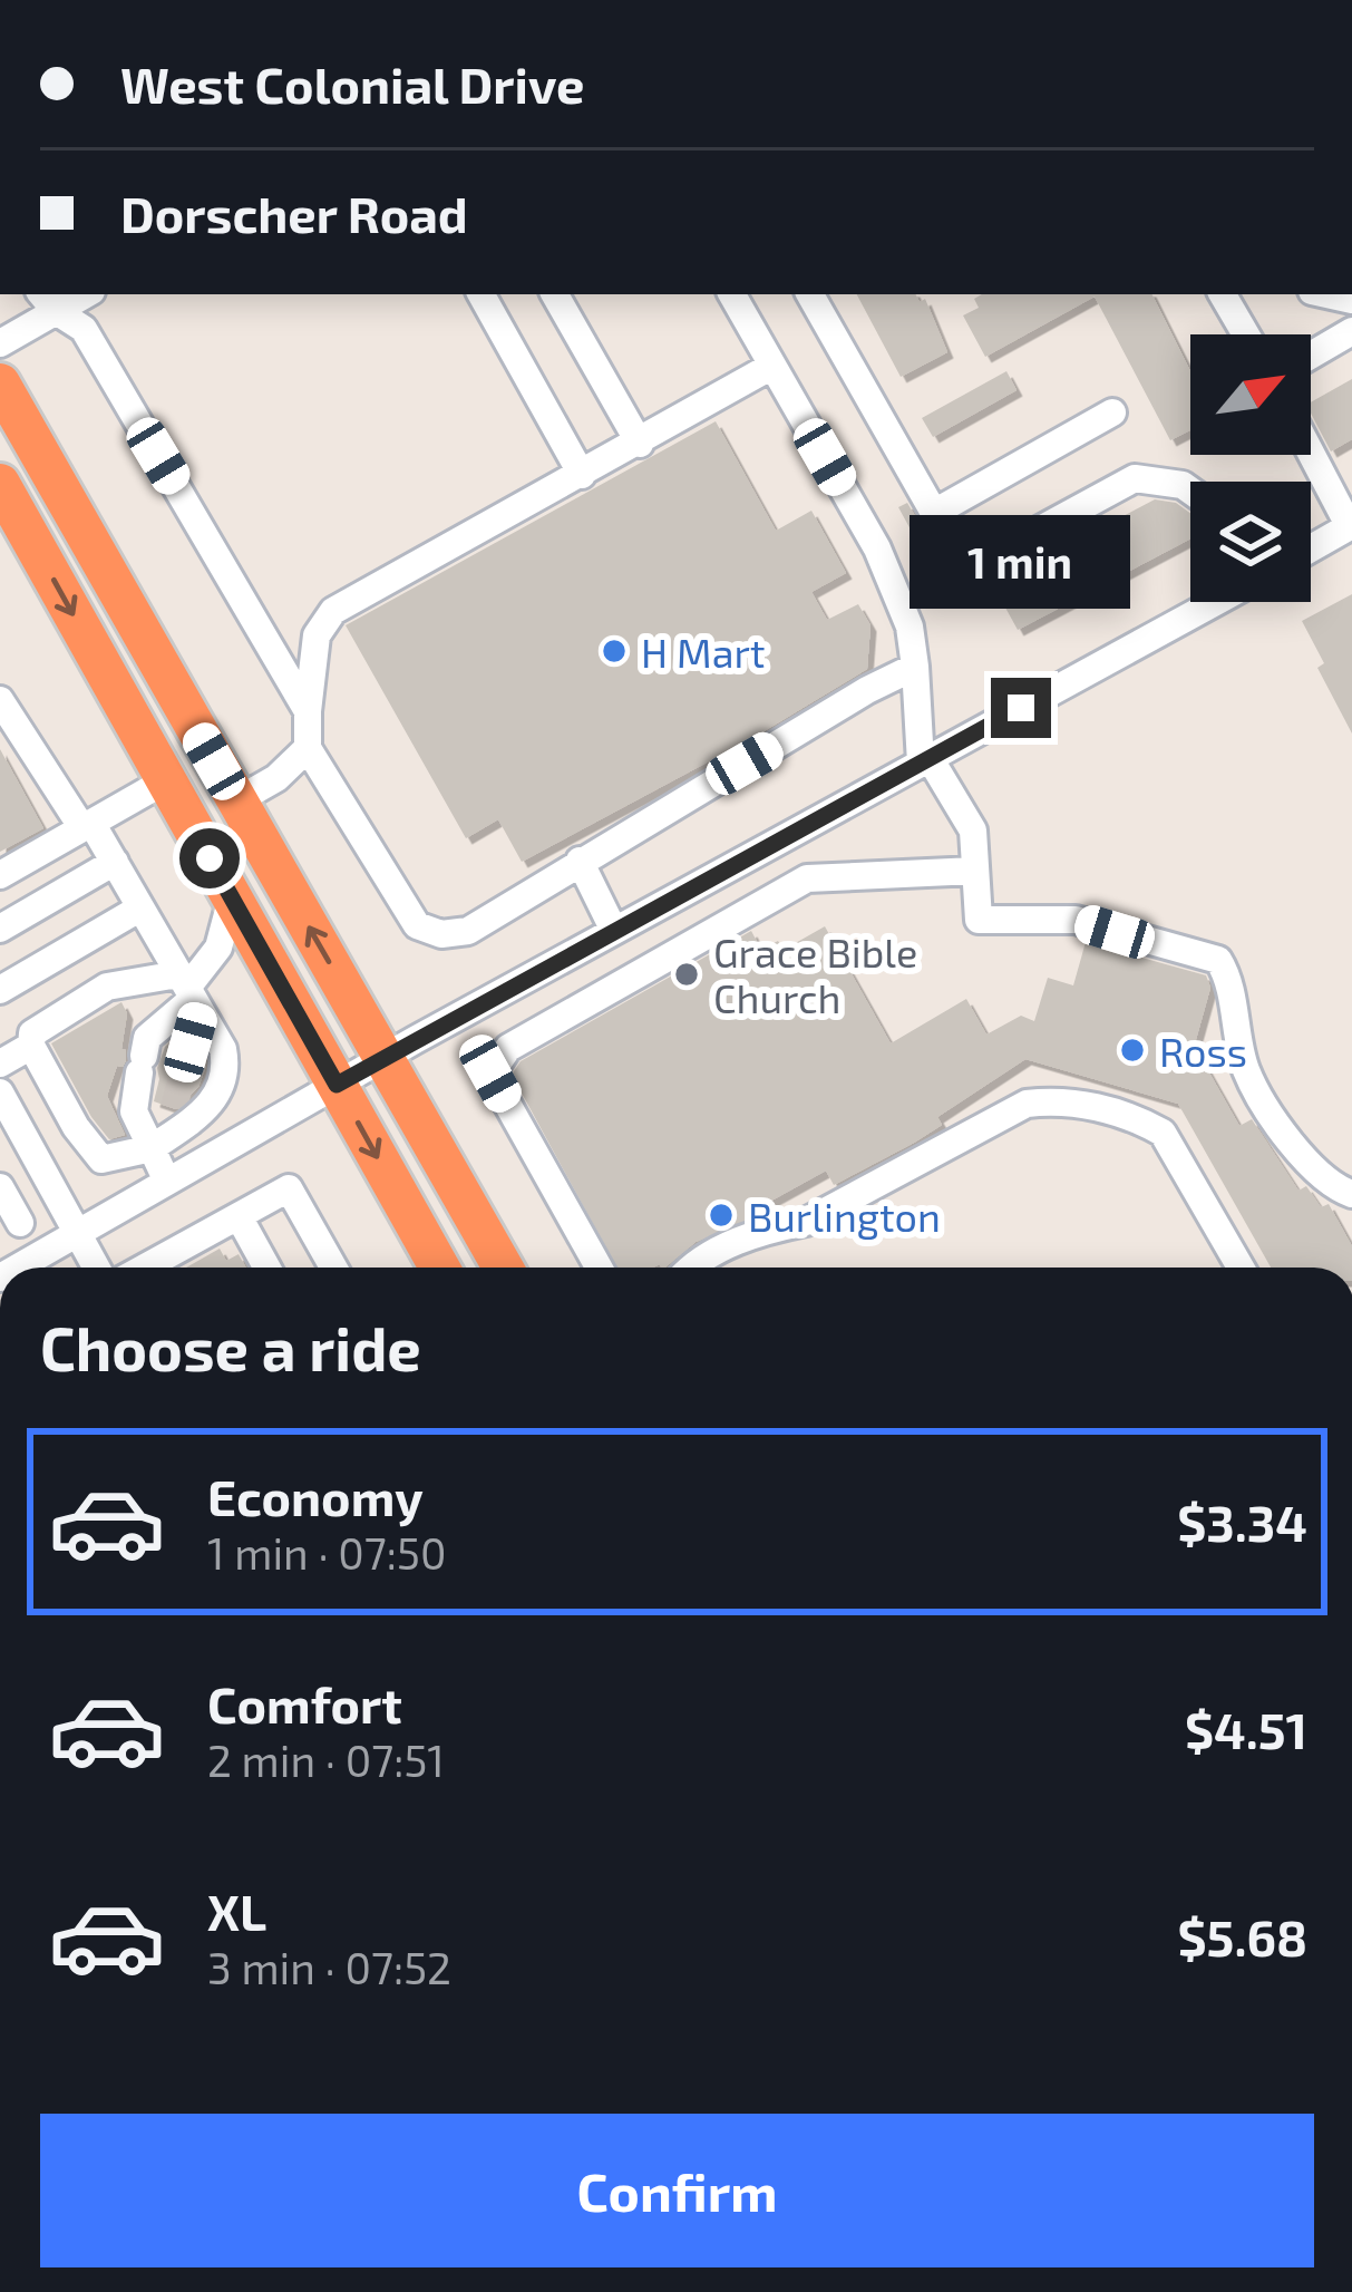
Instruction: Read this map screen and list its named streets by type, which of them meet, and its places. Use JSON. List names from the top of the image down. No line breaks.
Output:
{"places":["H Mart","Grace Bible Church","Ross","Burlington"],"north":"top right","page":{"banner":["West Colonial Drive","Dorscher Road"],"bubble":"1 min","heading":"Choose a ride","list":[{"name":"Economy","note":"1 min · 07:50","value":"$3.34"},{"name":"Comfort","note":"2 min · 07:51","value":"$4.51"},{"name":"XL","note":"3 min · 07:52","value":"$5.68"}],"buttons":"Confirm"}}
